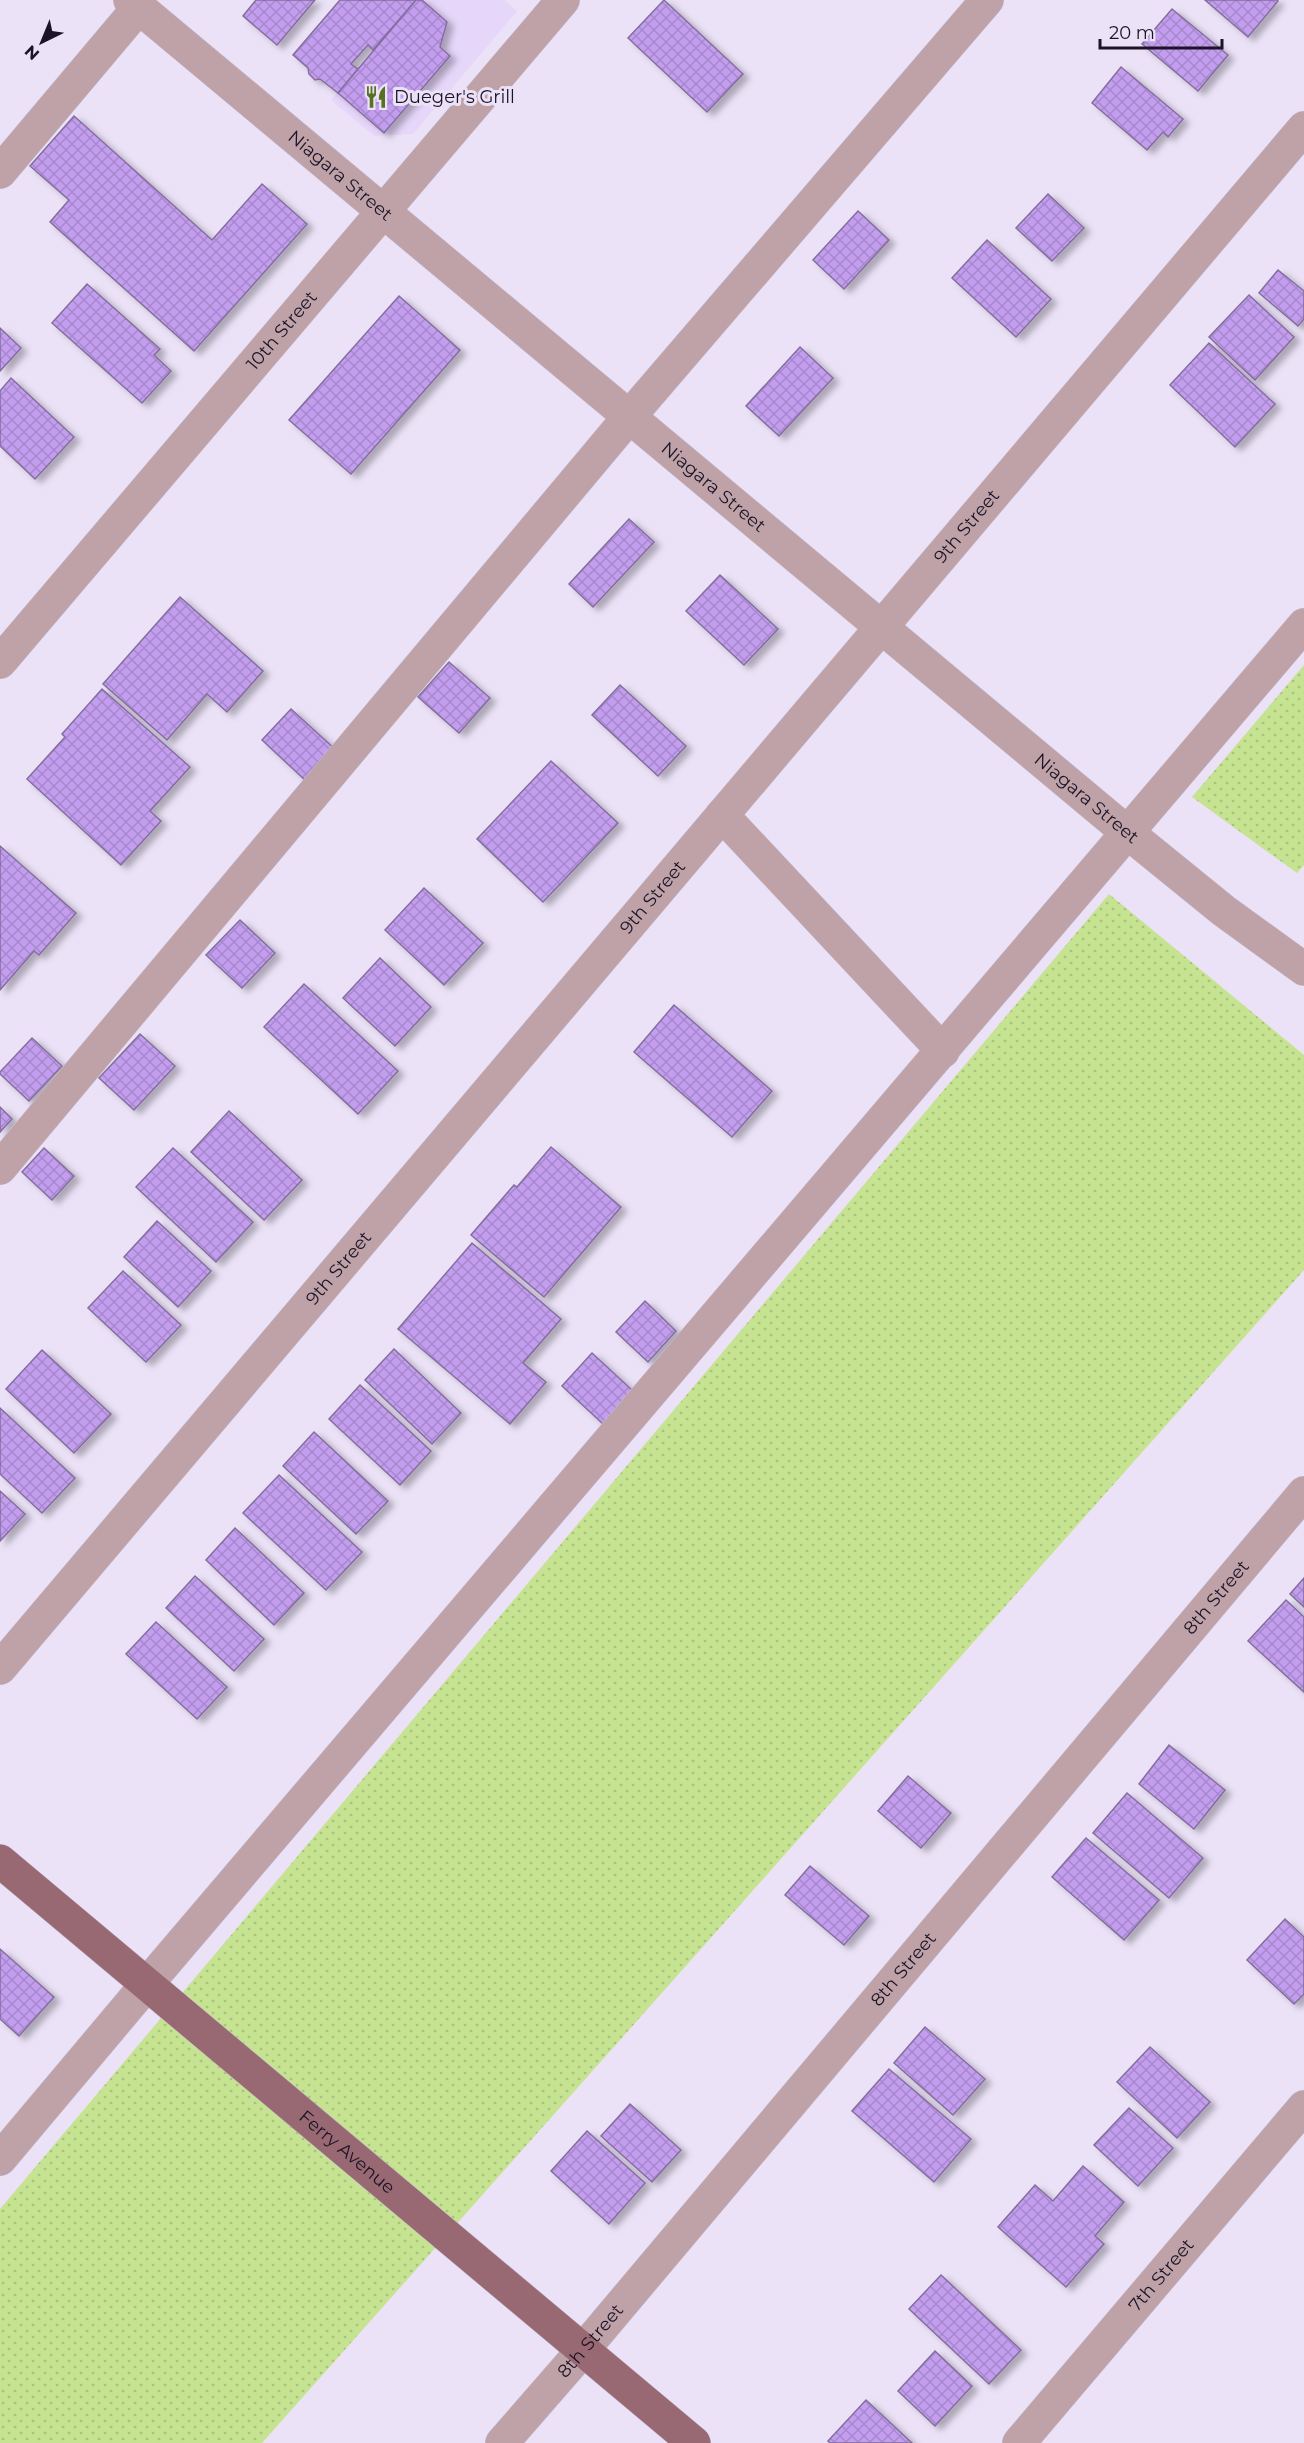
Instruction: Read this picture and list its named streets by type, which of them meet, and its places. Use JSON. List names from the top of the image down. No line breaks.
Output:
{"streets":{"main road":["Ferry Avenue"],"street":["Niagara Street","10th Street","9th Street","8th Street","7th Street"]},"crossings":[["Niagara Street","10th Street"],["Niagara Street","9th Street"],["8th Street","Ferry Avenue"]],"places":{"restaurant":["Dueger's Grill"]},"scale_bar":"20 m","north":"bottom left"}
